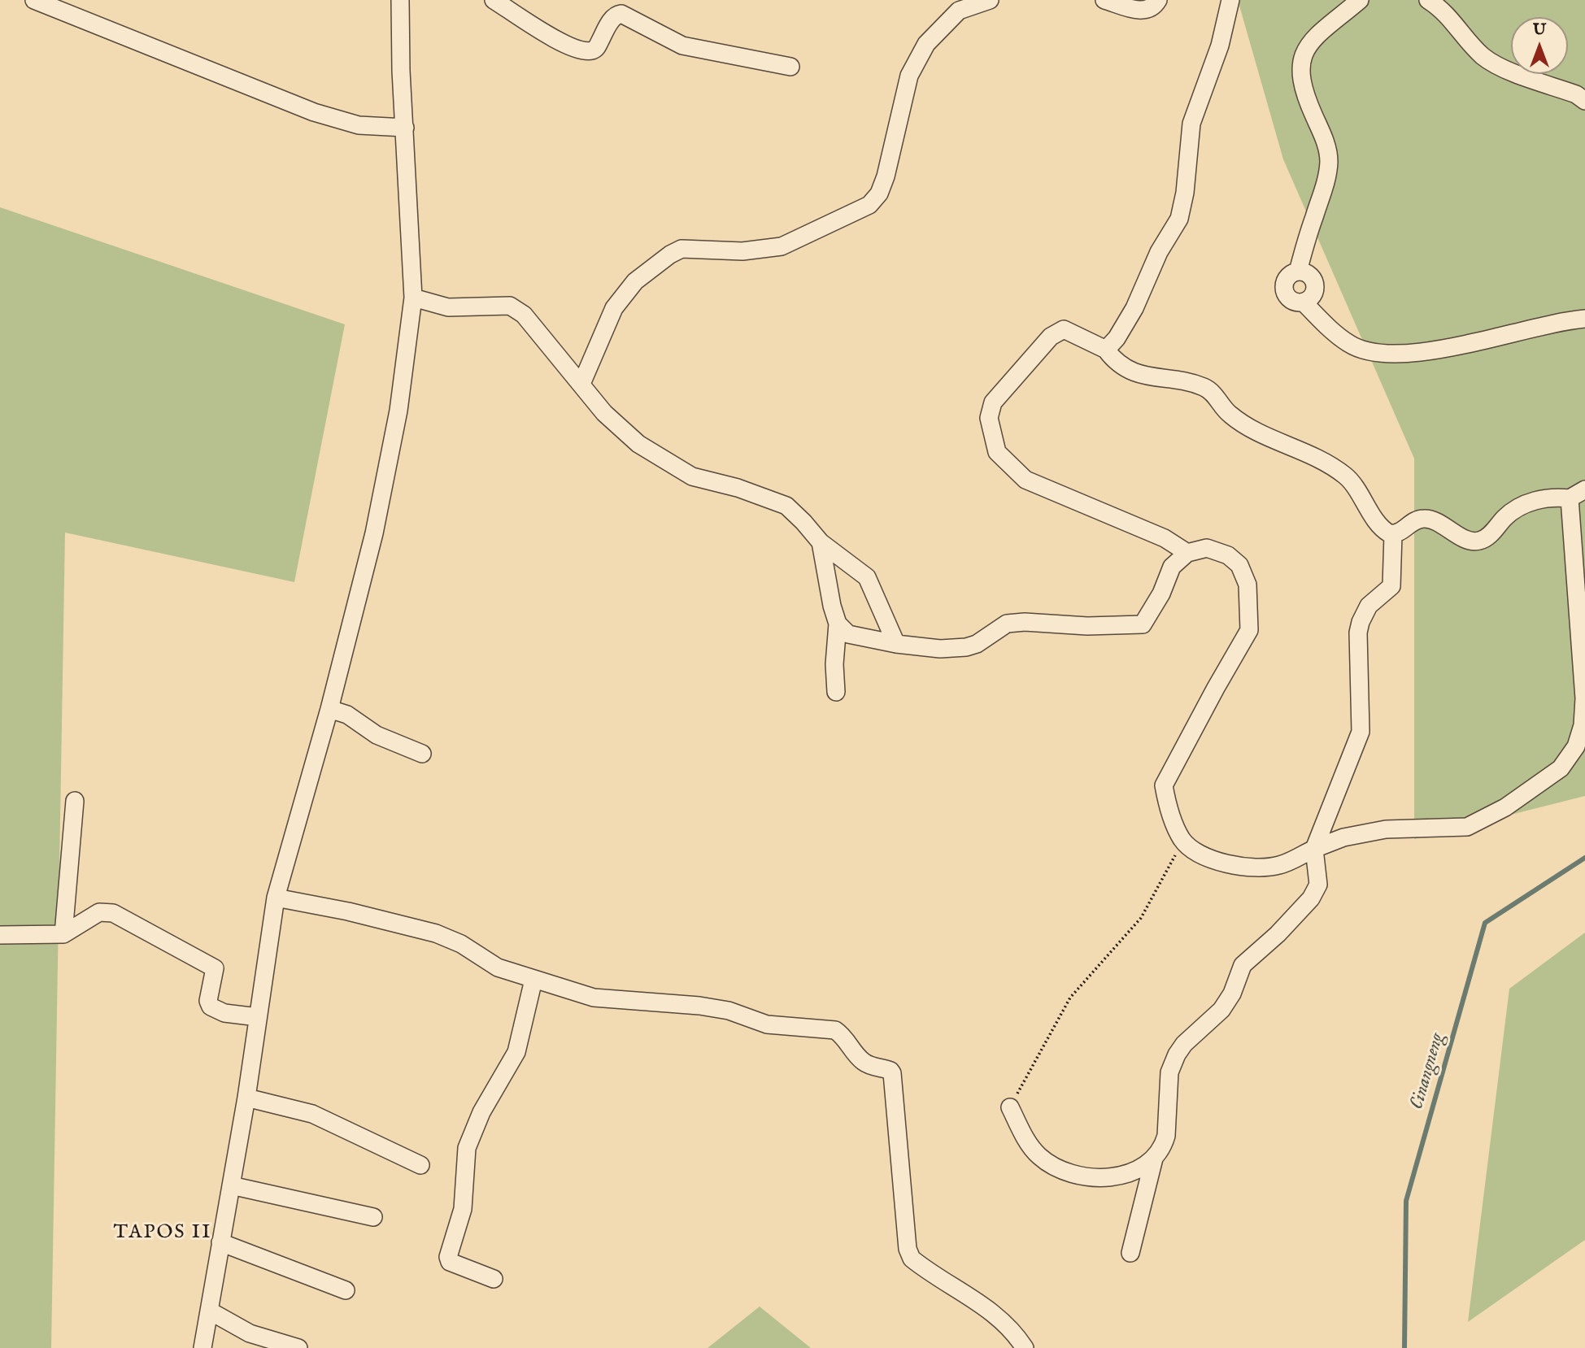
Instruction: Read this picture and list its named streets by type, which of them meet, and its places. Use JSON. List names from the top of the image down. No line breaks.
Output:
{"districts":["TAPOS II"],"water":["Cinangneng"],"north":"top"}
